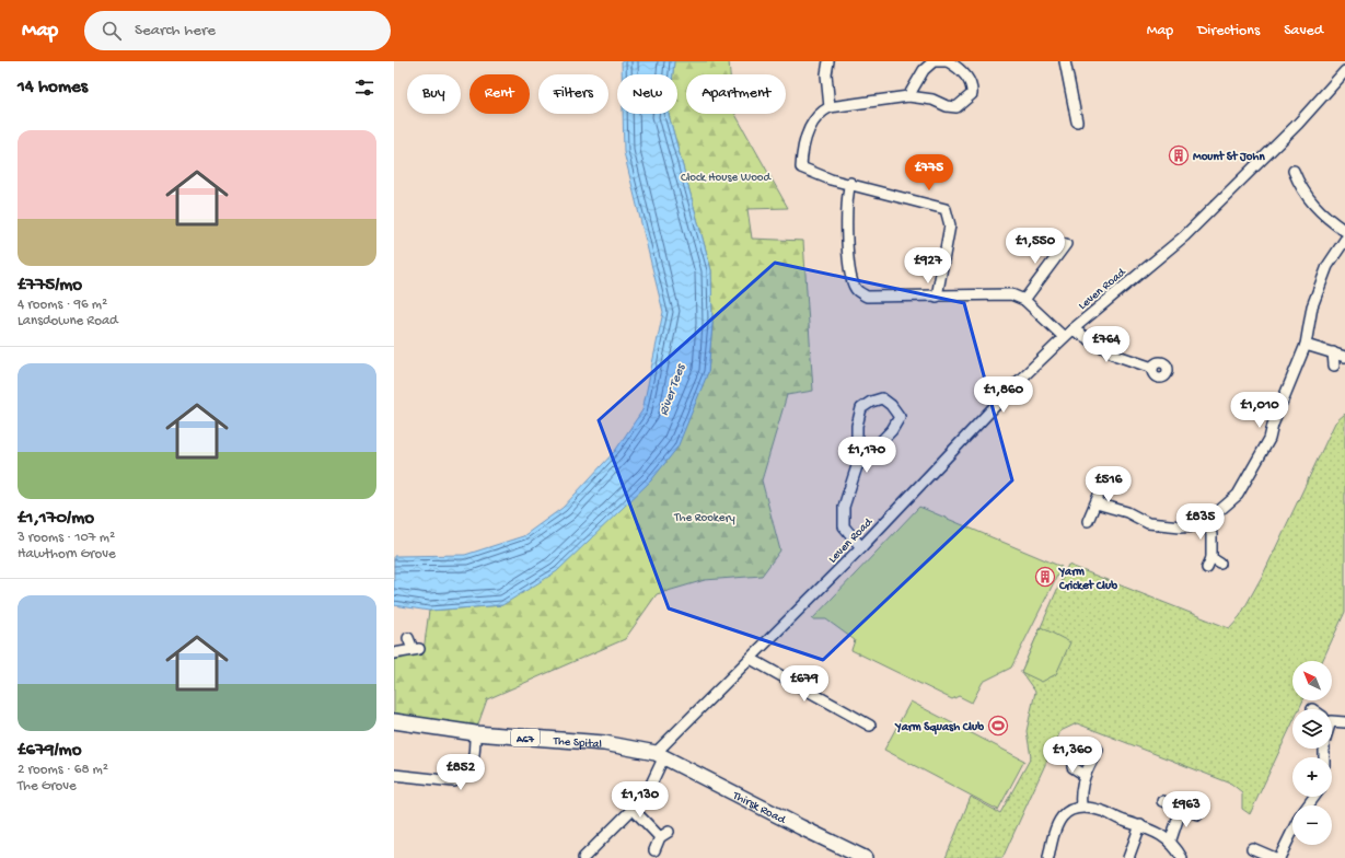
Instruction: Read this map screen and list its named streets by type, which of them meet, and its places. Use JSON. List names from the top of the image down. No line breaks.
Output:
{"streets":{"main road":["A67","The Spital","Thirsk Road"],"street":["Leven Road"]},"crossings":[["Leven Road","The Spital"],["Leven Road","Thirsk Road"],["The Spital","Thirsk Road"]],"water":["River Tees"],"parks":["Clock House Wood","The Rookery"],"places":{"building":["Mount St John","Yarm Cricket Club"],"sports":["Yarm Squash Club"]},"north":"top left","page":{"header":"Map","search":"Search here","nav":["Map","Directions","Saved"],"heading":"14 homes","chip":["Buy","Rent","Filters","New","Apartment"],"list":[{"name":"£775/mo","note":"4 rooms · 96 m² · Lansdowne Road"},{"name":"£1,170/mo","note":"3 rooms · 107 m² · Hawthorn Grove"},{"name":"£679/mo","note":"2 rooms · 68 m² · The Grove"}],"price":["£775","£1,550","£927","£764","£1,860","£1,010","£1,170","£516","£835","£679","£1,360","£852","£1,130","£963"],"map_buttons":["+","−"]}}
